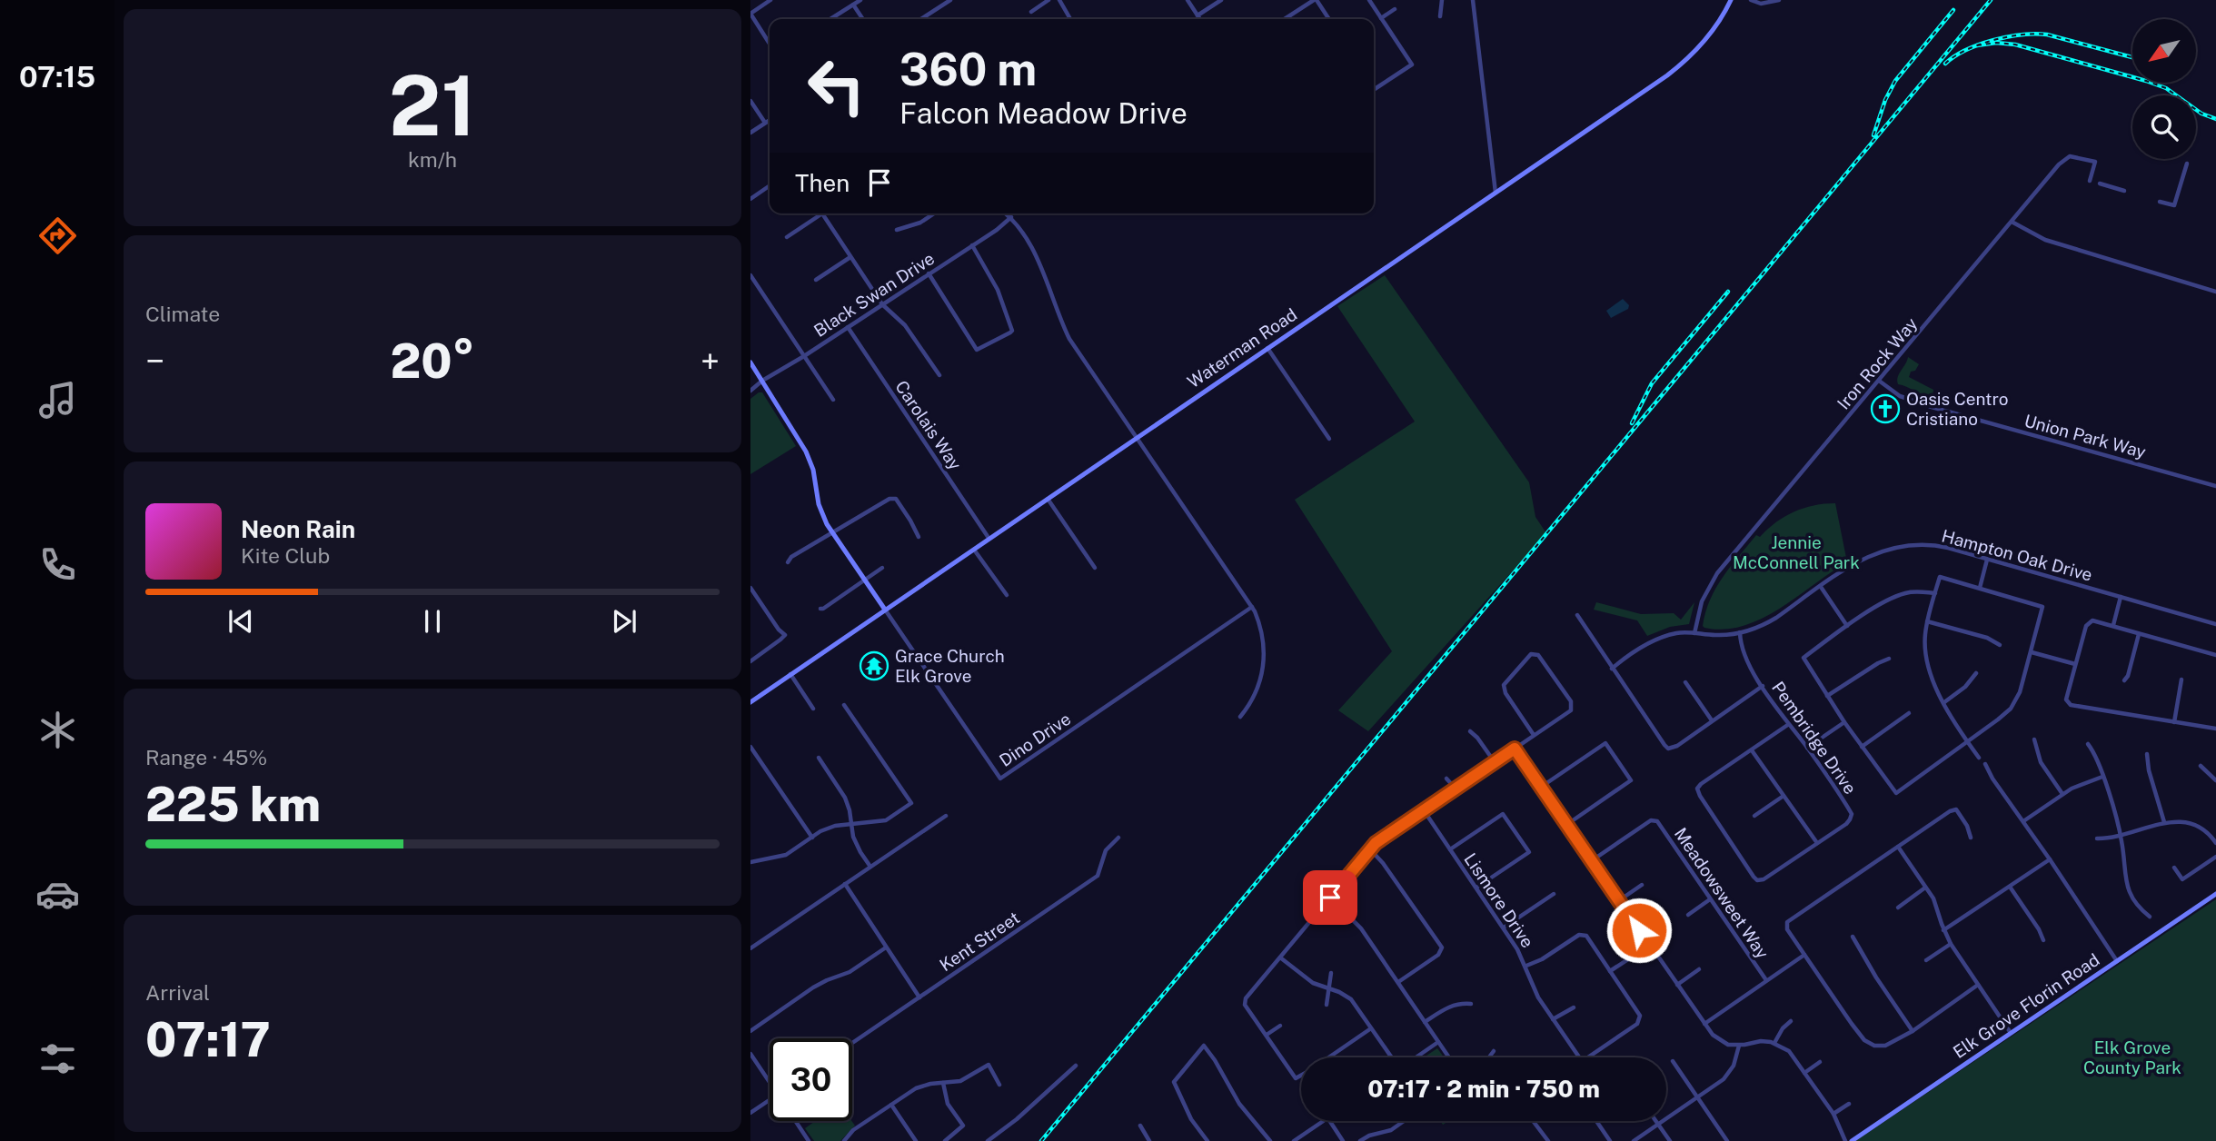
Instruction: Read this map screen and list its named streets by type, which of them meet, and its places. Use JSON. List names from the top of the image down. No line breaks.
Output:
{"streets":{"main road":["Waterman Road","Elk Grove Florin Road"],"street":["Black Swan Drive","Iron Rock Way","Carolais Way","Union Park Way","Hampton Oak Drive","Pembridge Drive","Dino Drive","Meadowsweet Way","Lismore Drive","Kent Street"]},"crossings":[["Black Swan Drive","Carolais Way"],["Waterman Road","Carolais Way"],["Waterman Road","Dino Drive"],["Iron Rock Way","Union Park Way"],["Iron Rock Way","Hampton Oak Drive"],["Hampton Oak Drive","Pembridge Drive"]],"parks":["Jennie McConnell Park","Elk Grove County Park"],"places":{"church":["Oasis Centro Cristiano"],"temple":["Grace Church Elk Grove"]},"north":"bottom left","page":{"tabs":"07:15","tile":[["21","km/h"],"Climate",["Range · 45%","225 km"],["Arrival","07:17"]],"turn":["360 m","Falcon Meadow Drive"],"then":"Then","heat":["−","20°","+"],"song":["Neon Rain","Kite Club"],"limit":"30","trip":"07:17 · 2 min · 750 m"}}
